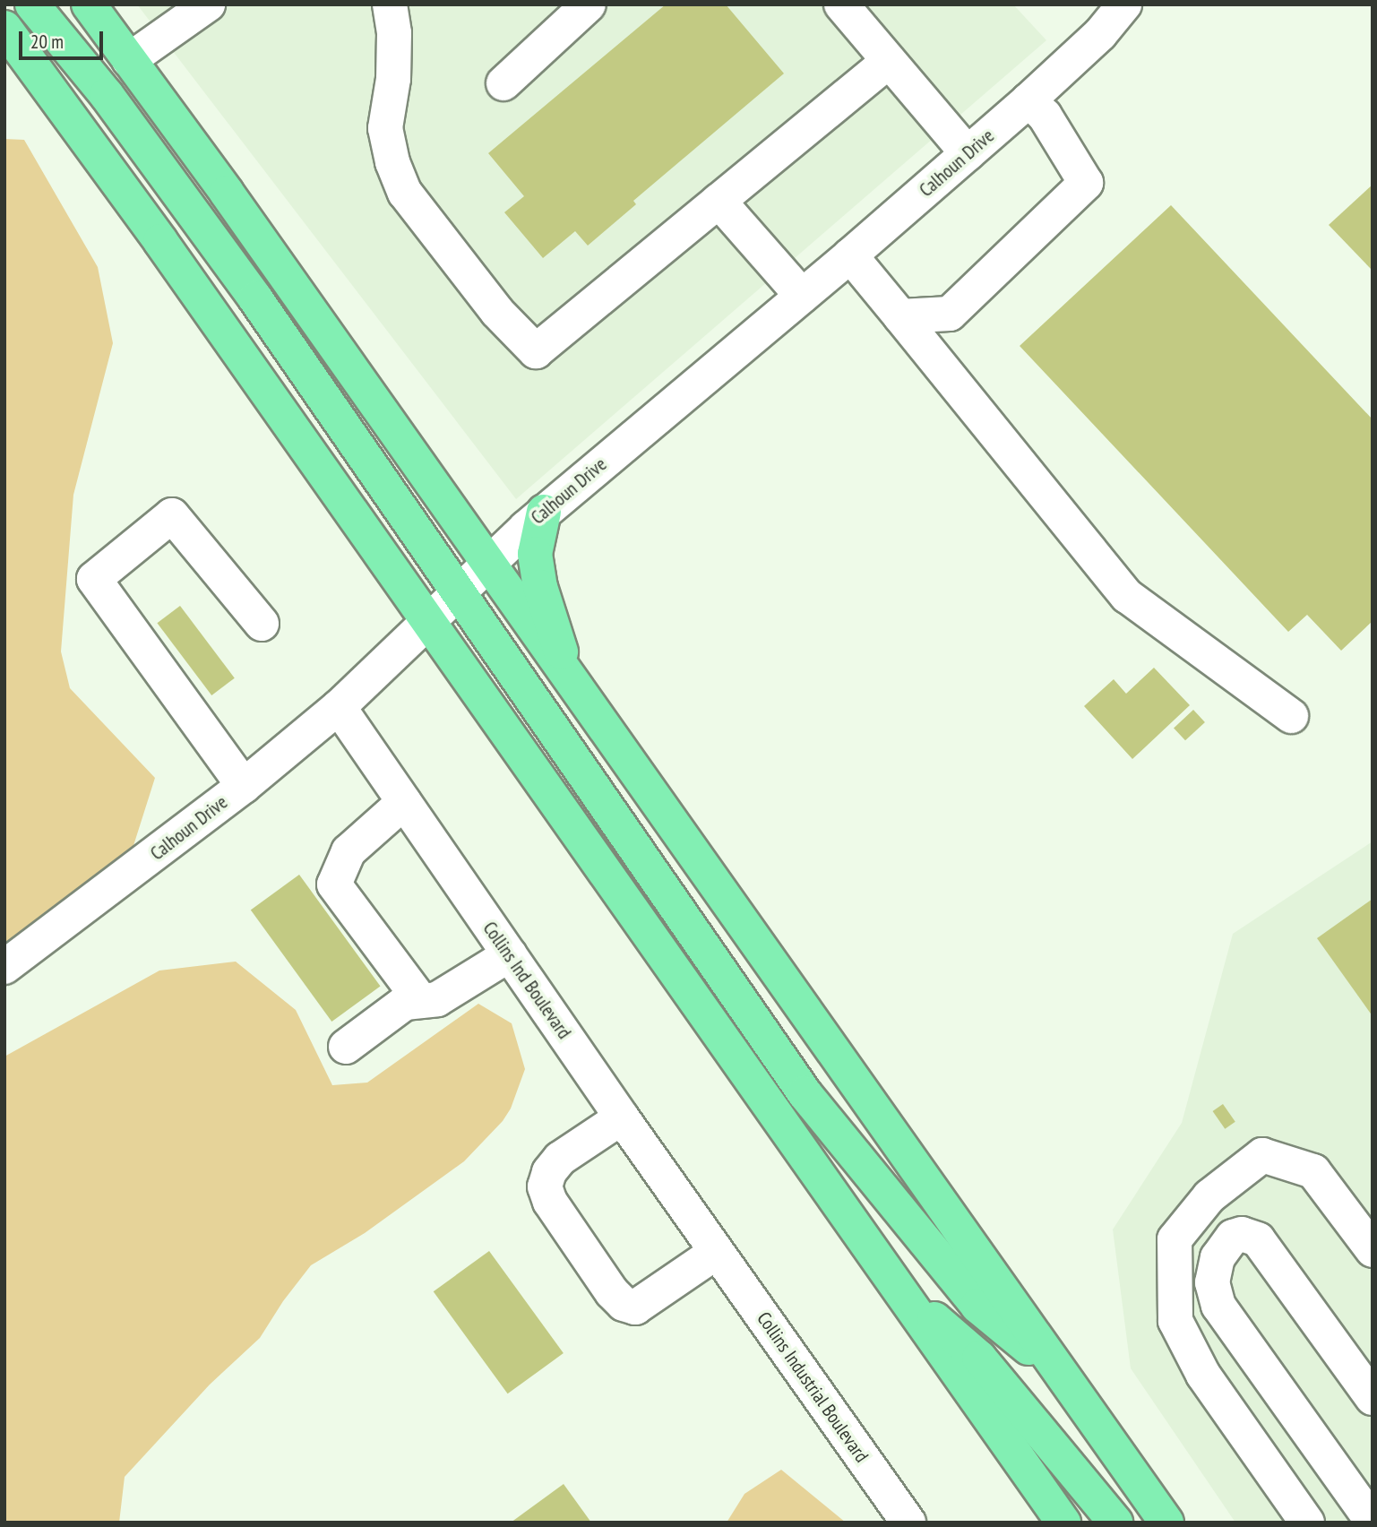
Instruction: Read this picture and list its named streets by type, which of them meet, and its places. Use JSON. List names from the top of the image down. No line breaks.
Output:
{"streets":{"street":["Calhoun Drive","Collins Ind Boulevard","Collins Industrial Boulevard"]},"crossings":[["Calhoun Drive","Collins Ind Boulevard"],["Collins Ind Boulevard","Collins Industrial Boulevard"]],"scale_bar":"20 m"}
